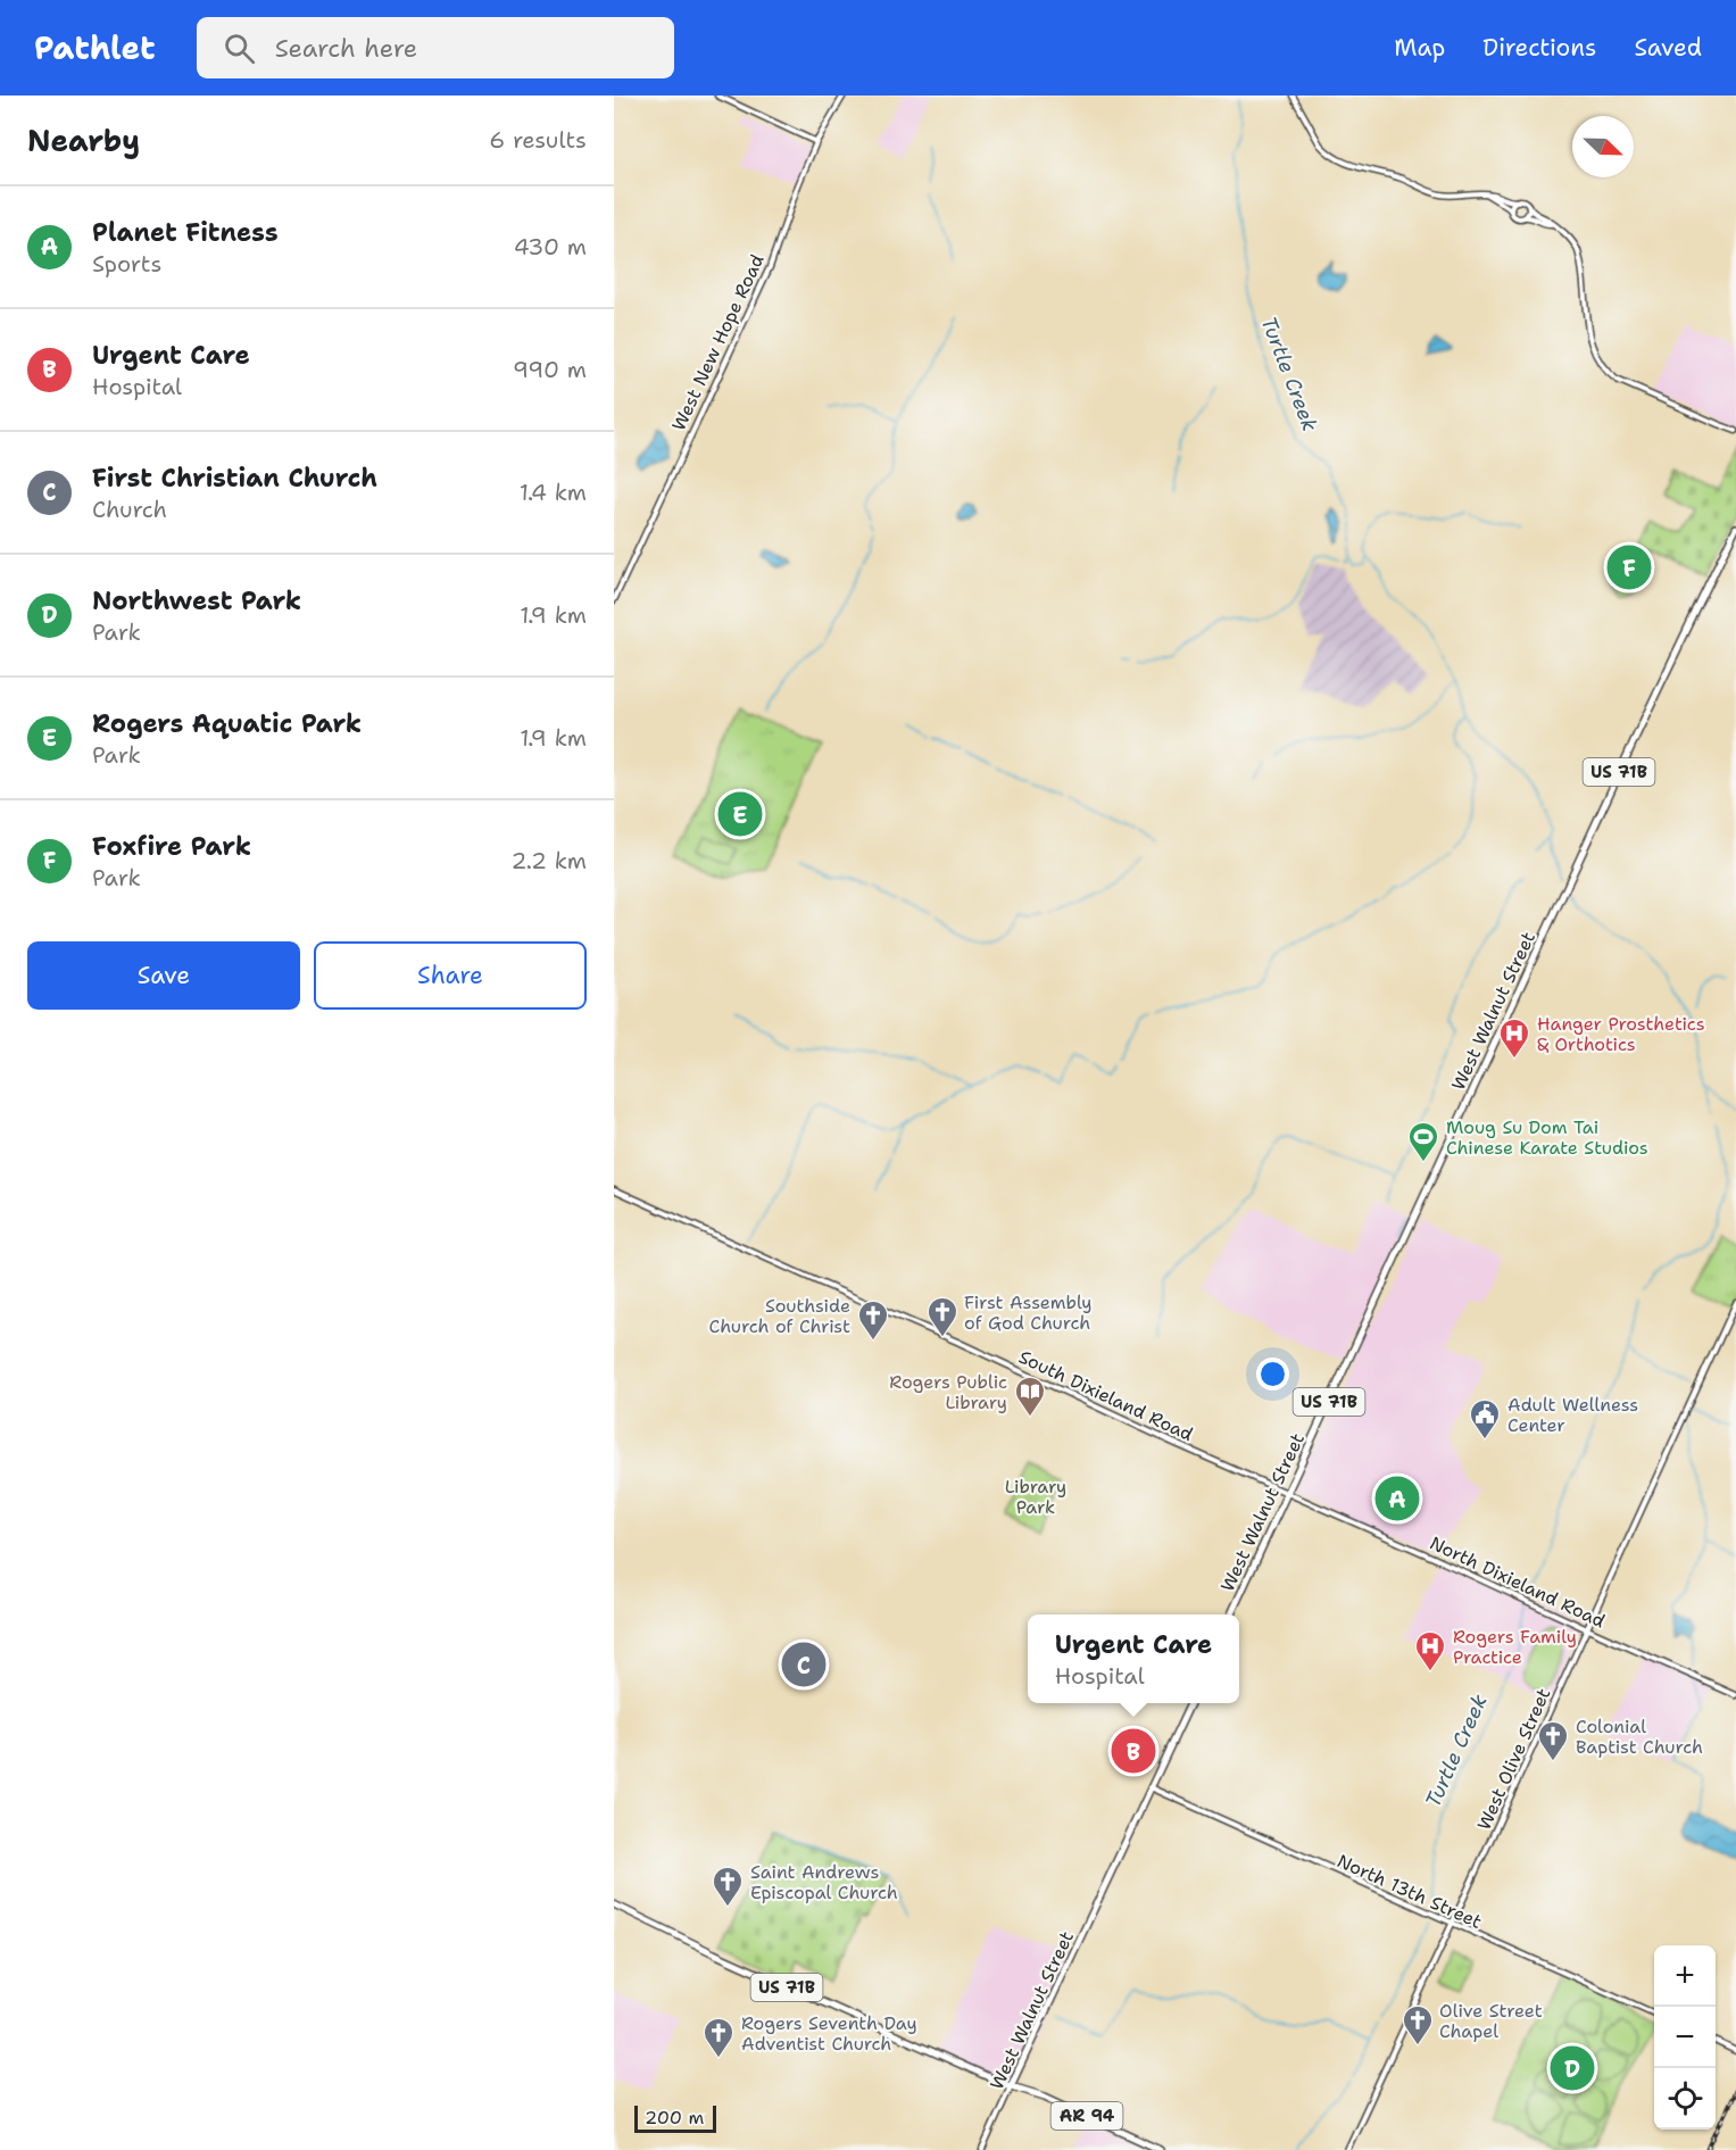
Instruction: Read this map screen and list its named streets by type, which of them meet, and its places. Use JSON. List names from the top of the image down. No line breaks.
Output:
{"streets":{"main road":["West New Hope Road","US 71B","West Walnut Street","South Dixieland Road","North Dixieland Road","West Olive Street","North 13th Street","AR 94"]},"crossings":[["US 71B","West Walnut Street"],["US 71B","AR 94"],["West Walnut Street","South Dixieland Road"],["West Walnut Street","North Dixieland Road"],["West Walnut Street","North 13th Street"],["West Walnut Street","AR 94"],["South Dixieland Road","North Dixieland Road"],["North Dixieland Road","West Olive Street"],["West Olive Street","North 13th Street"]],"water":["Turtle Creek"],"parks":["Library Park"],"places":{"hospital":["Hanger Prosthetics & Orthotics","Rogers Family Practice"],"sports":["Moug Su Dom Tai Chinese Karate Studios"],"church":["First Assembly of God Church","Southside Church of Christ","Colonial Baptist Church","Saint Andrews Episcopal Church","Olive Street Chapel","Rogers Seventh Day Adventist Church"],"library":["Rogers Public Library"],"public building":["Adult Wellness Center"]},"scale_bar":"200 m","north":"bottom right","page":{"header":"Pathlet","search":"Search here","nav":["Map","Directions","Saved"],"heading":["Nearby","6 results"],"list":[{"mark":"A","name":"Planet Fitness","note":"Sports","value":"430 m"},{"mark":"B","name":"Urgent Care","note":"Hospital","value":"990 m"},{"mark":"C","name":"First Christian Church","note":"Church","value":"1.4 km"},{"mark":"D","name":"Northwest Park","note":"Park","value":"1.9 km"},{"mark":"E","name":"Rogers Aquatic Park","note":"Park","value":"1.9 km"},{"mark":"F","name":"Foxfire Park","note":"Park","value":"2.2 km"}],"pins":["F","E","A","C","B","D"],"buttons":["Save","Share"],"popup":["Urgent Care","Hospital"],"map_buttons":["+","−"],"scale":"200 m"}}
